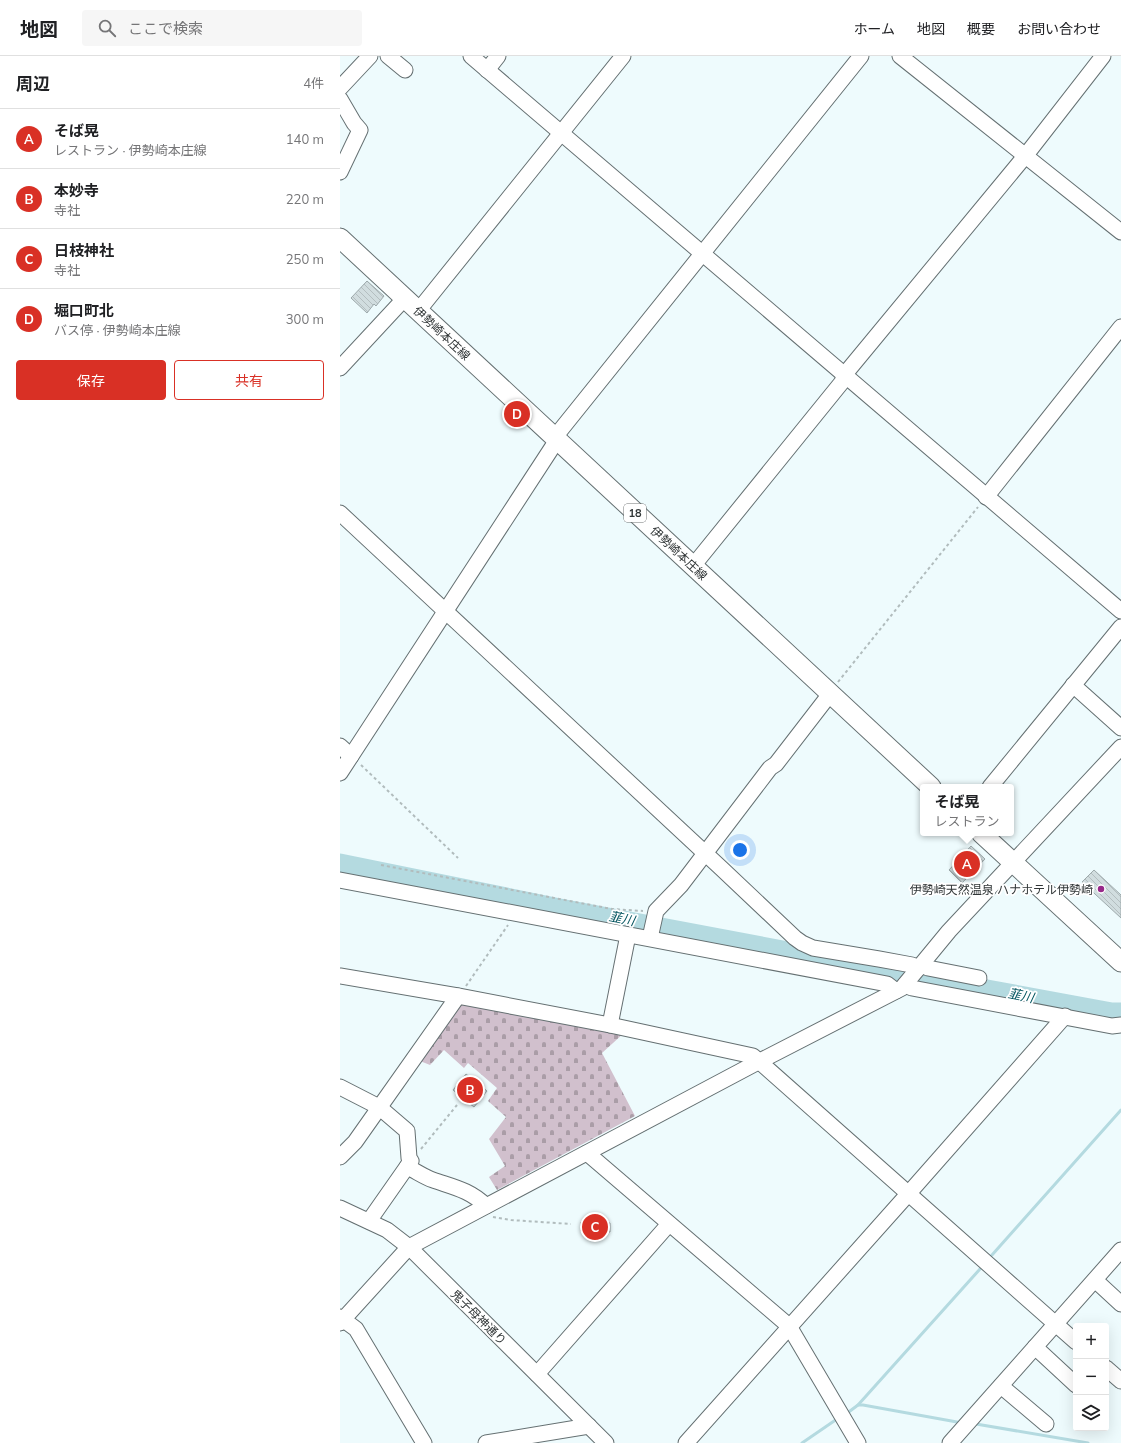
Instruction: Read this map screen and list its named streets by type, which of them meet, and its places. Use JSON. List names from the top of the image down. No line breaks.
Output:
{"streets":{"main road":["伊勢崎本庄線","18"],"street":["鬼子母神通り"]},"water":["韮川"],"places":["伊勢崎天然温泉 ハナホテル伊勢崎"],"page":{"header":"地図","search":"ここで検索","nav":["ホーム","地図","概要","お問い合わせ"],"heading":["周辺","4件"],"list":[{"mark":"A","name":"そば晃","note":"レストラン · 伊勢崎本庄線","value":"140 m"},{"mark":"B","name":"本妙寺","note":"寺社","value":"220 m"},{"mark":"C","name":"日枝神社","note":"寺社","value":"250 m"},{"mark":"D","name":"堀口町北","note":"バス停 · 伊勢崎本庄線","value":"300 m"}],"buttons":["保存","共有"],"pins":["D","A","B","C"],"popup":["そば晃","レストラン"],"map_buttons":["+","−"]}}
